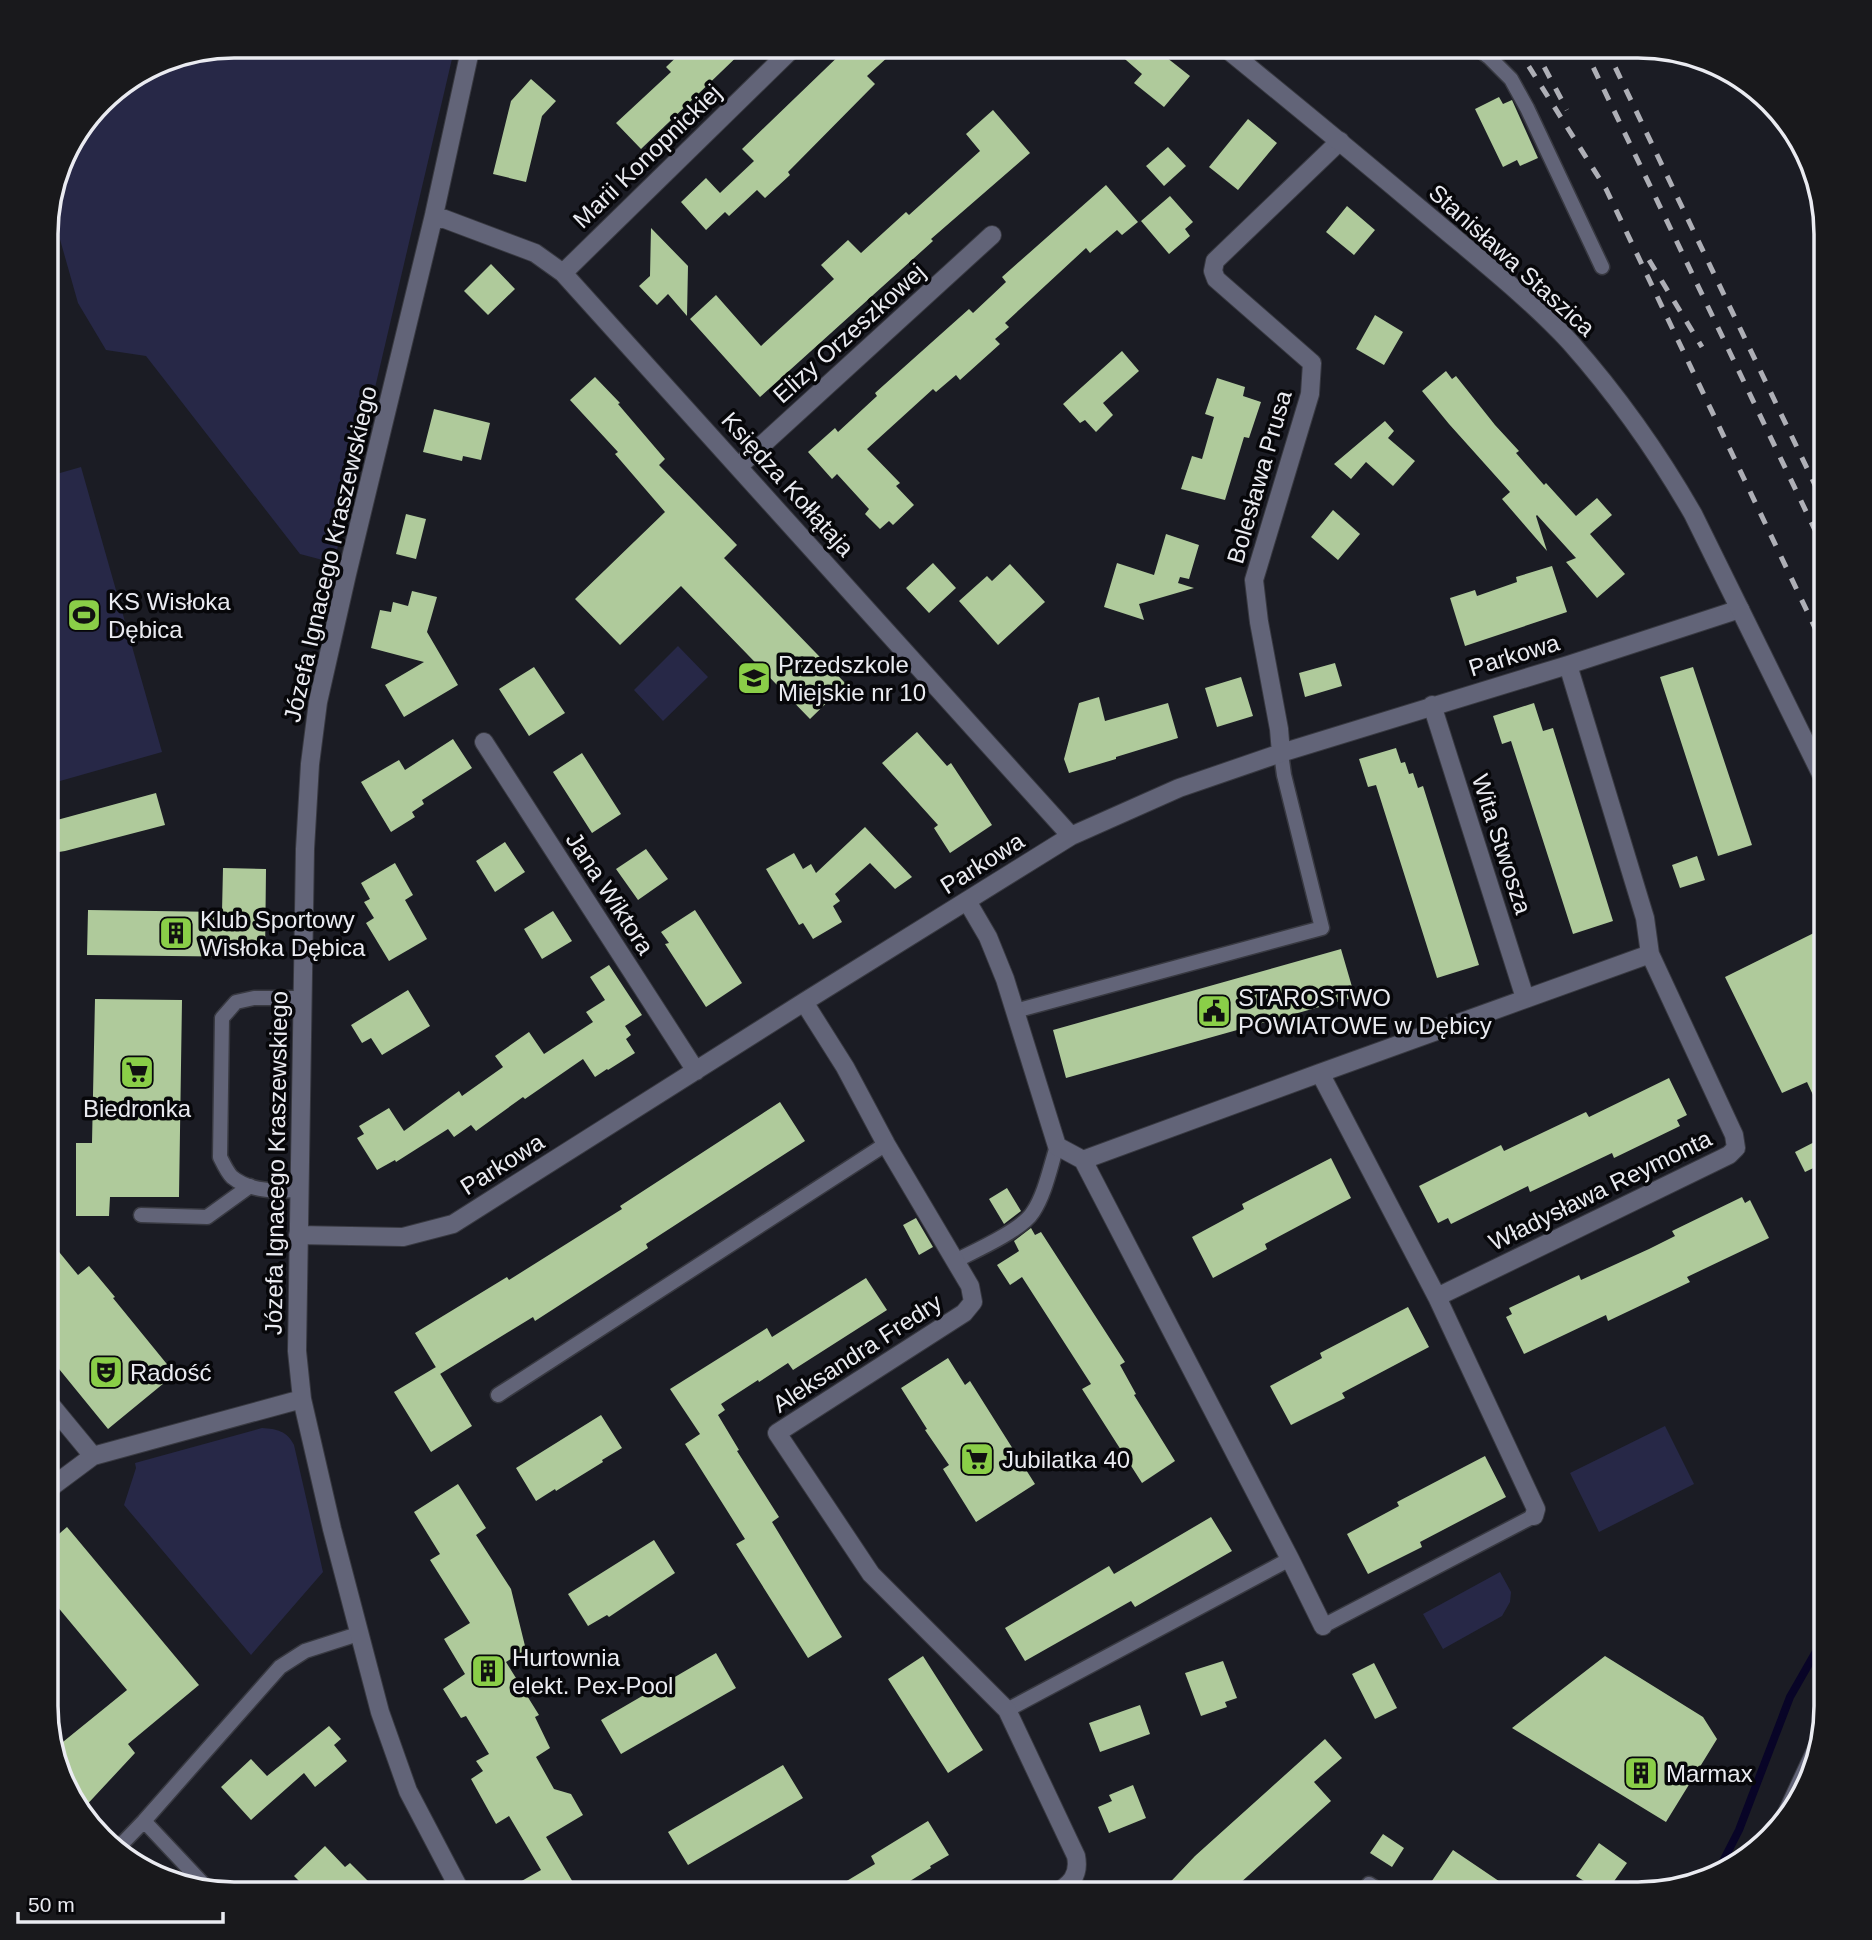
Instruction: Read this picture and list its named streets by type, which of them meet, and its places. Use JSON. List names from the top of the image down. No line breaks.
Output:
{"streets":{"street":["Marii Konopnickiej","Stanisława Staszica","Elizy Orzeszkowej","Bolesława Prusa","Księdza Kołłątaja","Józefa Ignacego Kraszewskiego","Parkowa","Wita Stwosza","Jana Wiktora","Władysława Reymonta","Aleksandra Fredry"]},"crossings":[["Marii Konopnickiej","Księdza Kołłątaja"],["Stanisława Staszica","Bolesława Prusa"],["Stanisława Staszica","Parkowa"],["Elizy Orzeszkowej","Księdza Kołłątaja"],["Bolesława Prusa","Parkowa"],["Księdza Kołłątaja","Józefa Ignacego Kraszewskiego"],["Księdza Kołłątaja","Parkowa"],["Józefa Ignacego Kraszewskiego","Parkowa"],["Parkowa","Wita Stwosza"],["Parkowa","Jana Wiktora"],["Parkowa","Władysława Reymonta"],["Parkowa","Aleksandra Fredry"]],"places":{"sports":["KS Wisłoka Dębica"],"school or university":["Przedszkole Miejskie nr 10"],"building":["Klub Sportowy Wisłoka Dębica","Hurtownia elekt. Pex-Pool","Marmax"],"public building":["STAROSTWO POWIATOWE w Dębicy"],"supermarket":["Biedronka","Jubilatka 40"],"theatre":["Radość"]},"scale_bar":"50 m"}
